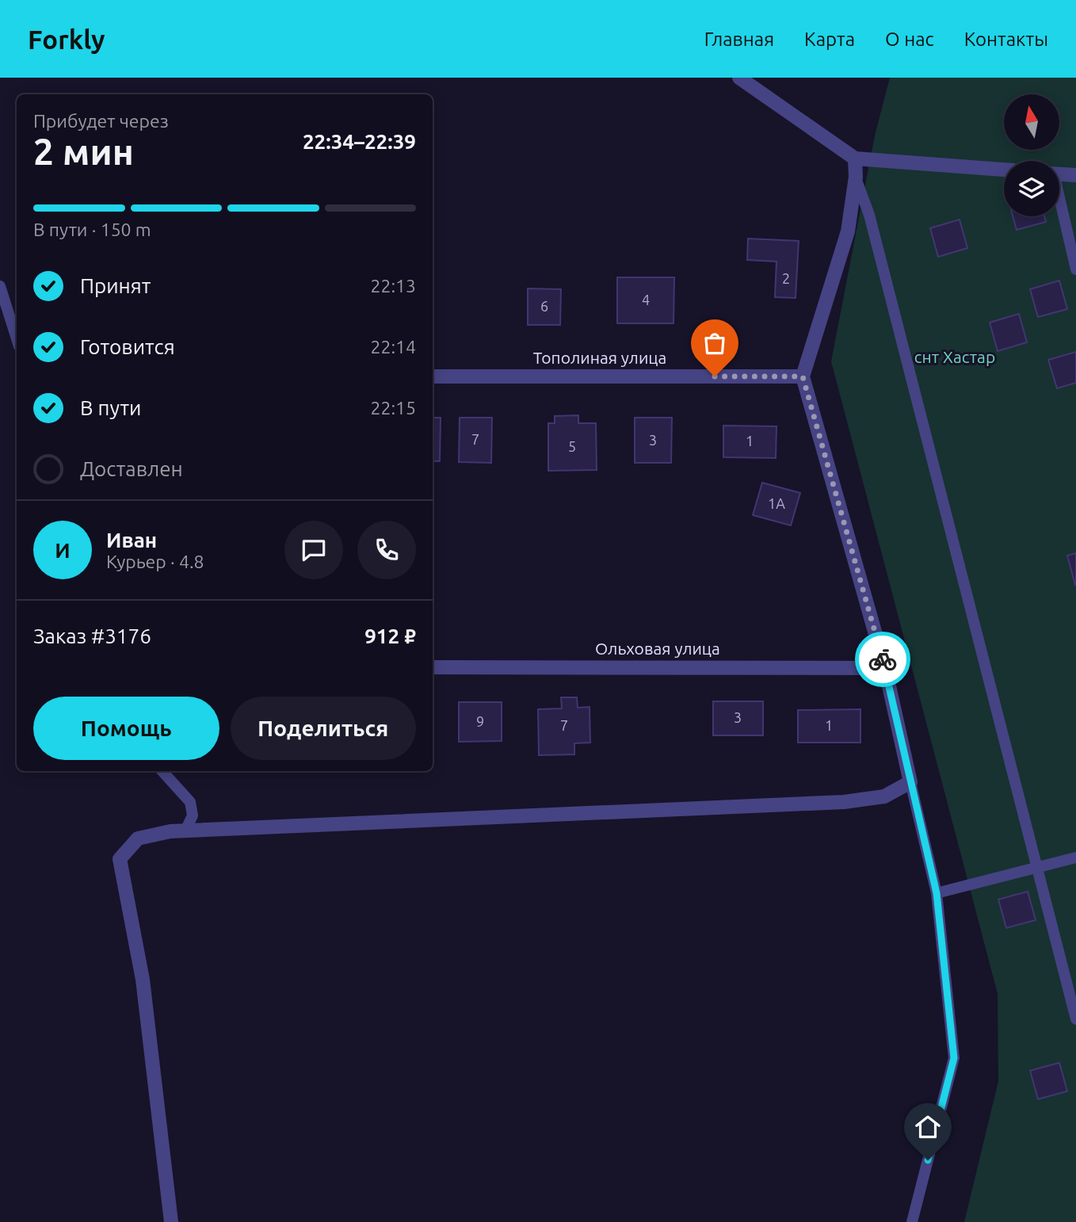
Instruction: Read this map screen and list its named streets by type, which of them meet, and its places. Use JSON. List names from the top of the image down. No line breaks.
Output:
{"streets":{"street":["Тополиная улица","Ольховая улица"]},"parks":["снт Хастар"],"house_numbers":["2","4","6","7","3","1","5","1А","3","9","7","1"],"north":"top","page":{"header":"Forkly","nav":["Главная","Карта","О нас","Контакты"],"heading":["2 мин","Прибудет через","22:34–22:39"],"panel":["Иван","Курьер · 4.8","Заказ #3176","912 ₽"],"bar":"В пути · 150 m","list":[["Принят","22:13"],["Готовится","22:14"],["В пути","22:15"],"Доставлен"],"round":"И","buttons":["Помощь","Поделиться"]}}
